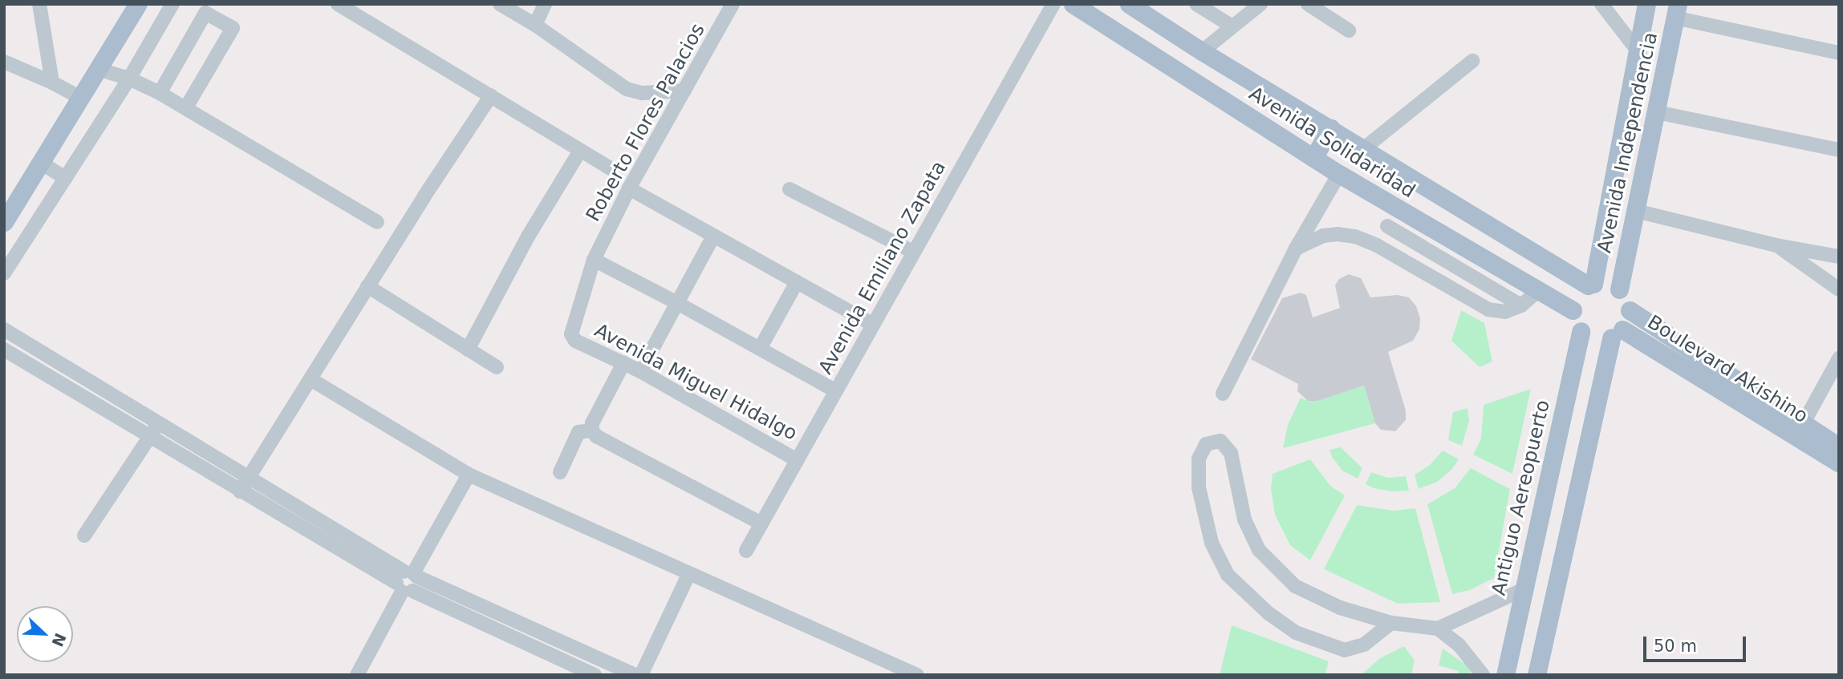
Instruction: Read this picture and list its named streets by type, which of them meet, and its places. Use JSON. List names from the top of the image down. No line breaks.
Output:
{"streets":{"main road":["Avenida Solidaridad","Avenida Independencia","Boulevard Akishino","Antiguo Aereopuerto"],"street":["Roberto Flores Palacios","Avenida Emiliano Zapata","Avenida Miguel Hidalgo"]},"crossings":[["Roberto Flores Palacios","Avenida Miguel Hidalgo"],["Avenida Solidaridad","Avenida Independencia"],["Avenida Solidaridad","Boulevard Akishino"],["Avenida Solidaridad","Antiguo Aereopuerto"],["Avenida Independencia","Boulevard Akishino"],["Avenida Independencia","Antiguo Aereopuerto"],["Avenida Emiliano Zapata","Avenida Miguel Hidalgo"],["Boulevard Akishino","Antiguo Aereopuerto"]],"scale_bar":"50 m","north":"bottom right"}
